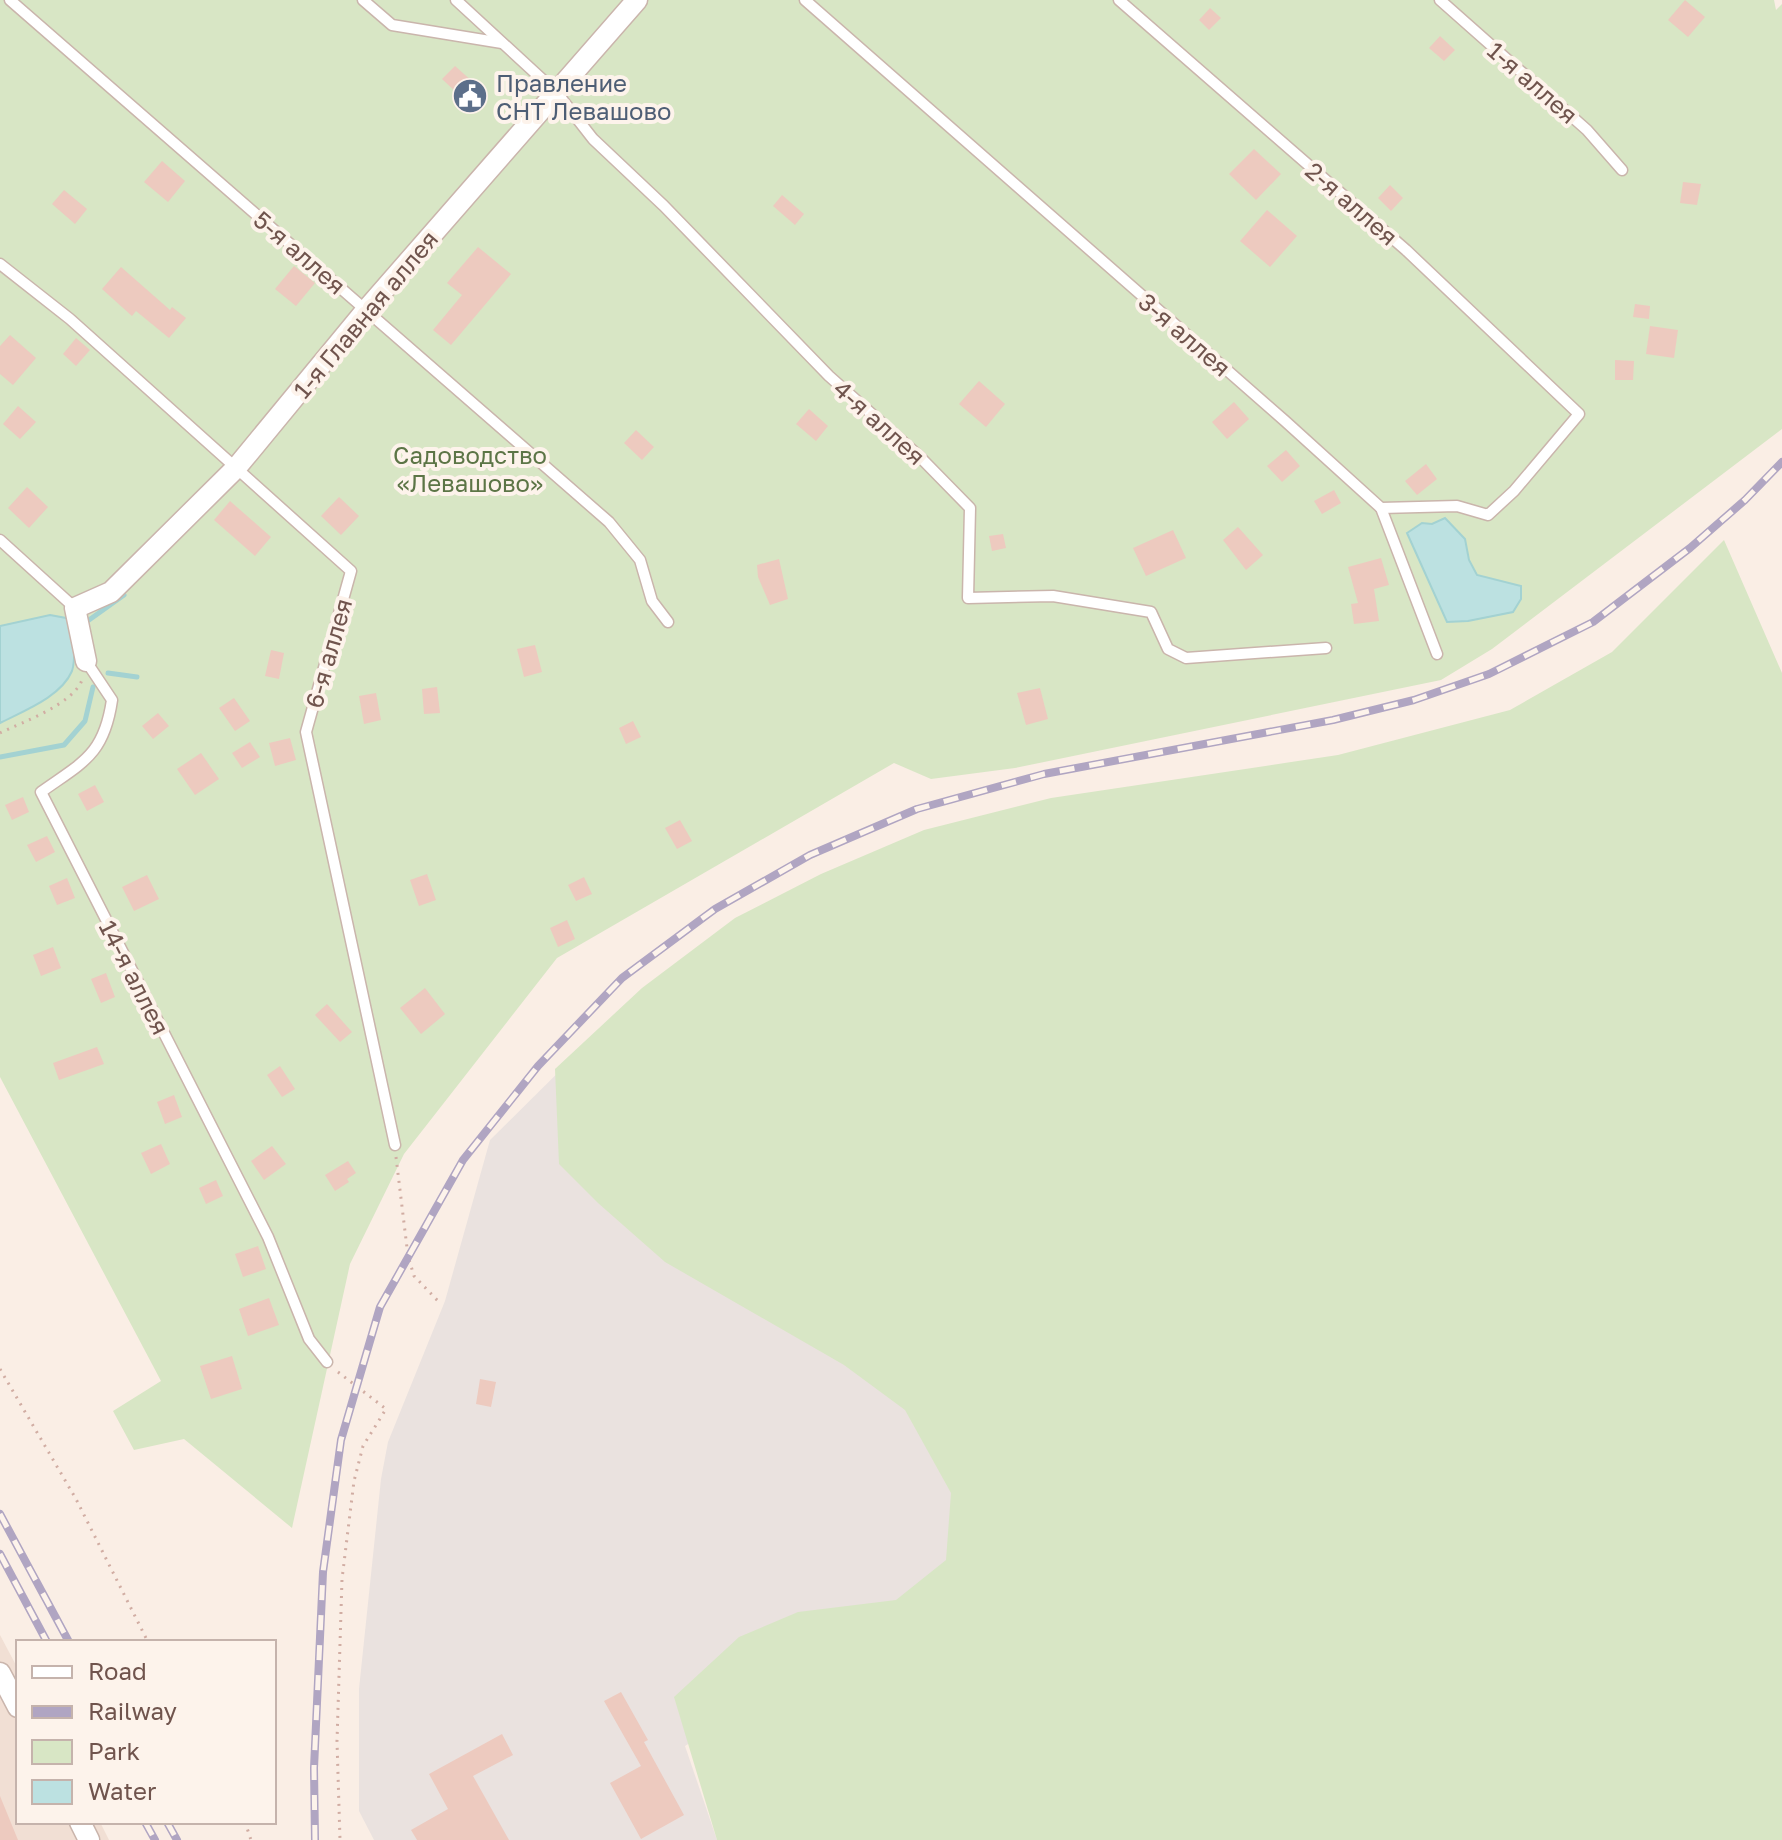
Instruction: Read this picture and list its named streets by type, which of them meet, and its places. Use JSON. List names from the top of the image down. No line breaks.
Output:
{"streets":{"street":["1-я Главная аллея","14-я аллея"],"lane":["1-я аллея","2-я аллея","5-я аллея","3-я аллея","4-я аллея","6-я аллея"]},"crossings":[["2-я аллея","3-я аллея"],["5-я аллея","1-я Главная аллея"],["1-я Главная аллея","4-я аллея"],["1-я Главная аллея","6-я аллея"],["1-я Главная аллея","14-я аллея"]],"parks":["Садоводство «Левашово»"],"places":{"public building":["Правление СНТ Левашово"]},"legend":["Road","Railway","Park","Water"]}
